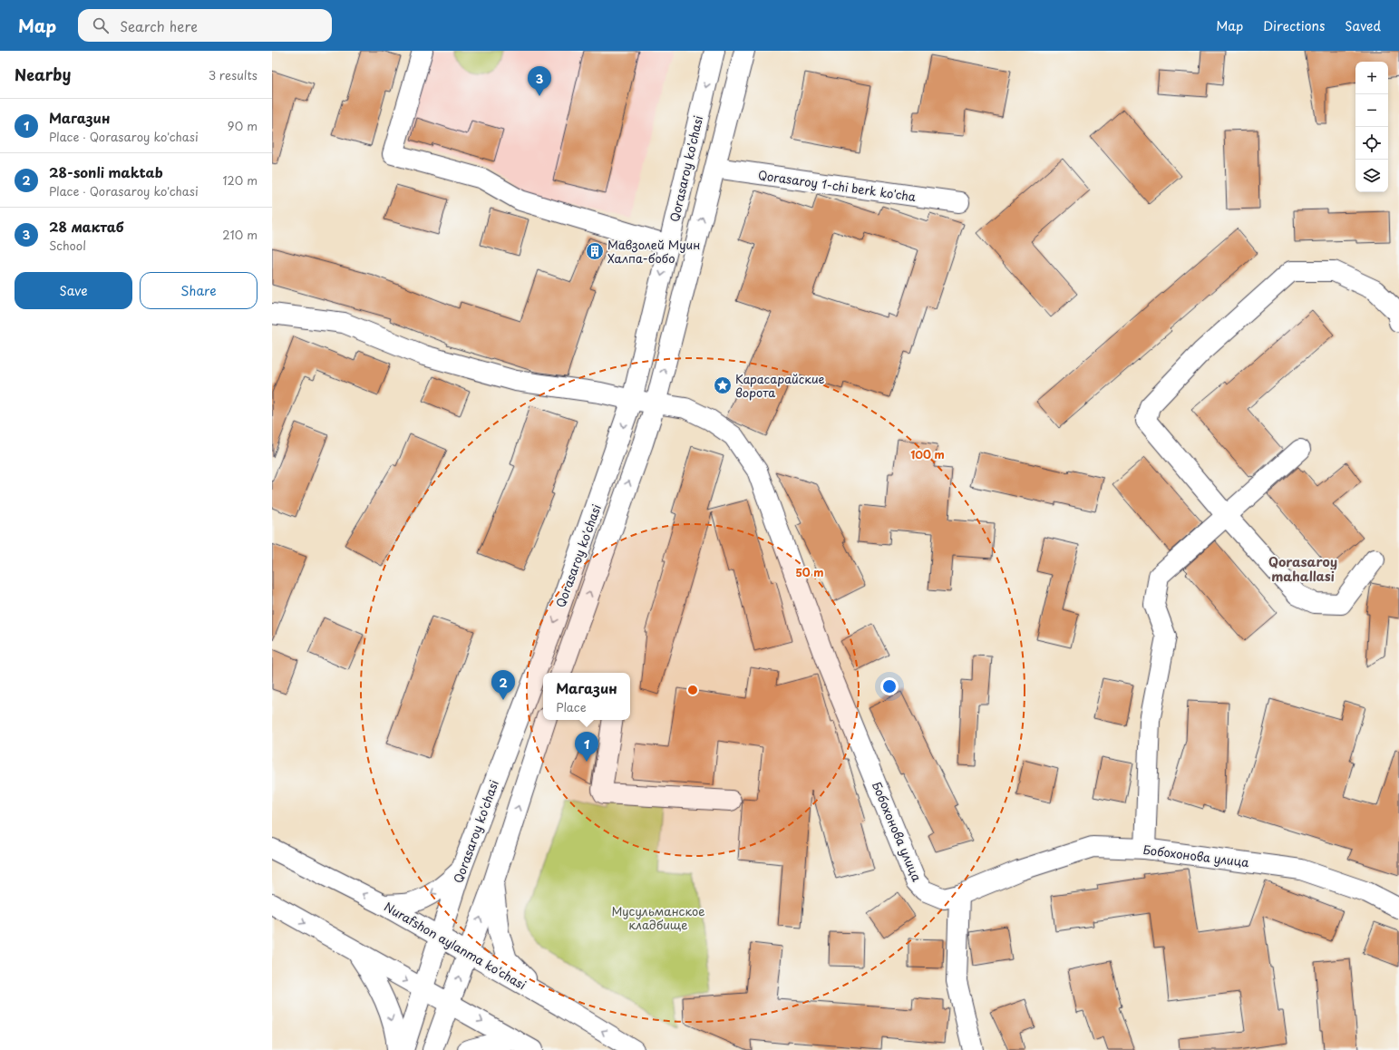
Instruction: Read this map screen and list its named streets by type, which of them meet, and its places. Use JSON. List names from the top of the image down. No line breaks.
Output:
{"streets":{"street":["Qorasaroy ko'chasi","Qorasaroy 1-chi berk ko'cha","Бобохонова улица","Nurafshon aylanma ko'chasi"]},"crossings":[["Qorasaroy ko'chasi","Qorasaroy 1-chi berk ko'cha"],["Qorasaroy ko'chasi","Бобохонова улица"],["Qorasaroy ko'chasi","Nurafshon aylanma ko'chasi"]],"districts":["Qorasaroy mahallasi"],"parks":["Мусульманское кладбище"],"places":{"building":["Мавзолей Муин Халпа-бобо"],"place":["Карасарайские ворота"]},"page":{"header":"Map","search":"Search here","nav":["Map","Directions","Saved"],"heading":["Nearby","3 results"],"map_buttons":["+","−"],"pins":["3","2","1"],"list":[{"mark":"1","name":"Магазин","note":"Place · Qorasaroy ko'chasi","value":"90 m"},{"mark":"2","name":"28-sonli maktab","note":"Place · Qorasaroy ko'chasi","value":"120 m"},{"mark":"3","name":"28 мактаб","note":"School","value":"210 m"}],"buttons":["Save","Share"],"popup":["Магазин","Place"]},"rings":["100 m","50 m"]}
